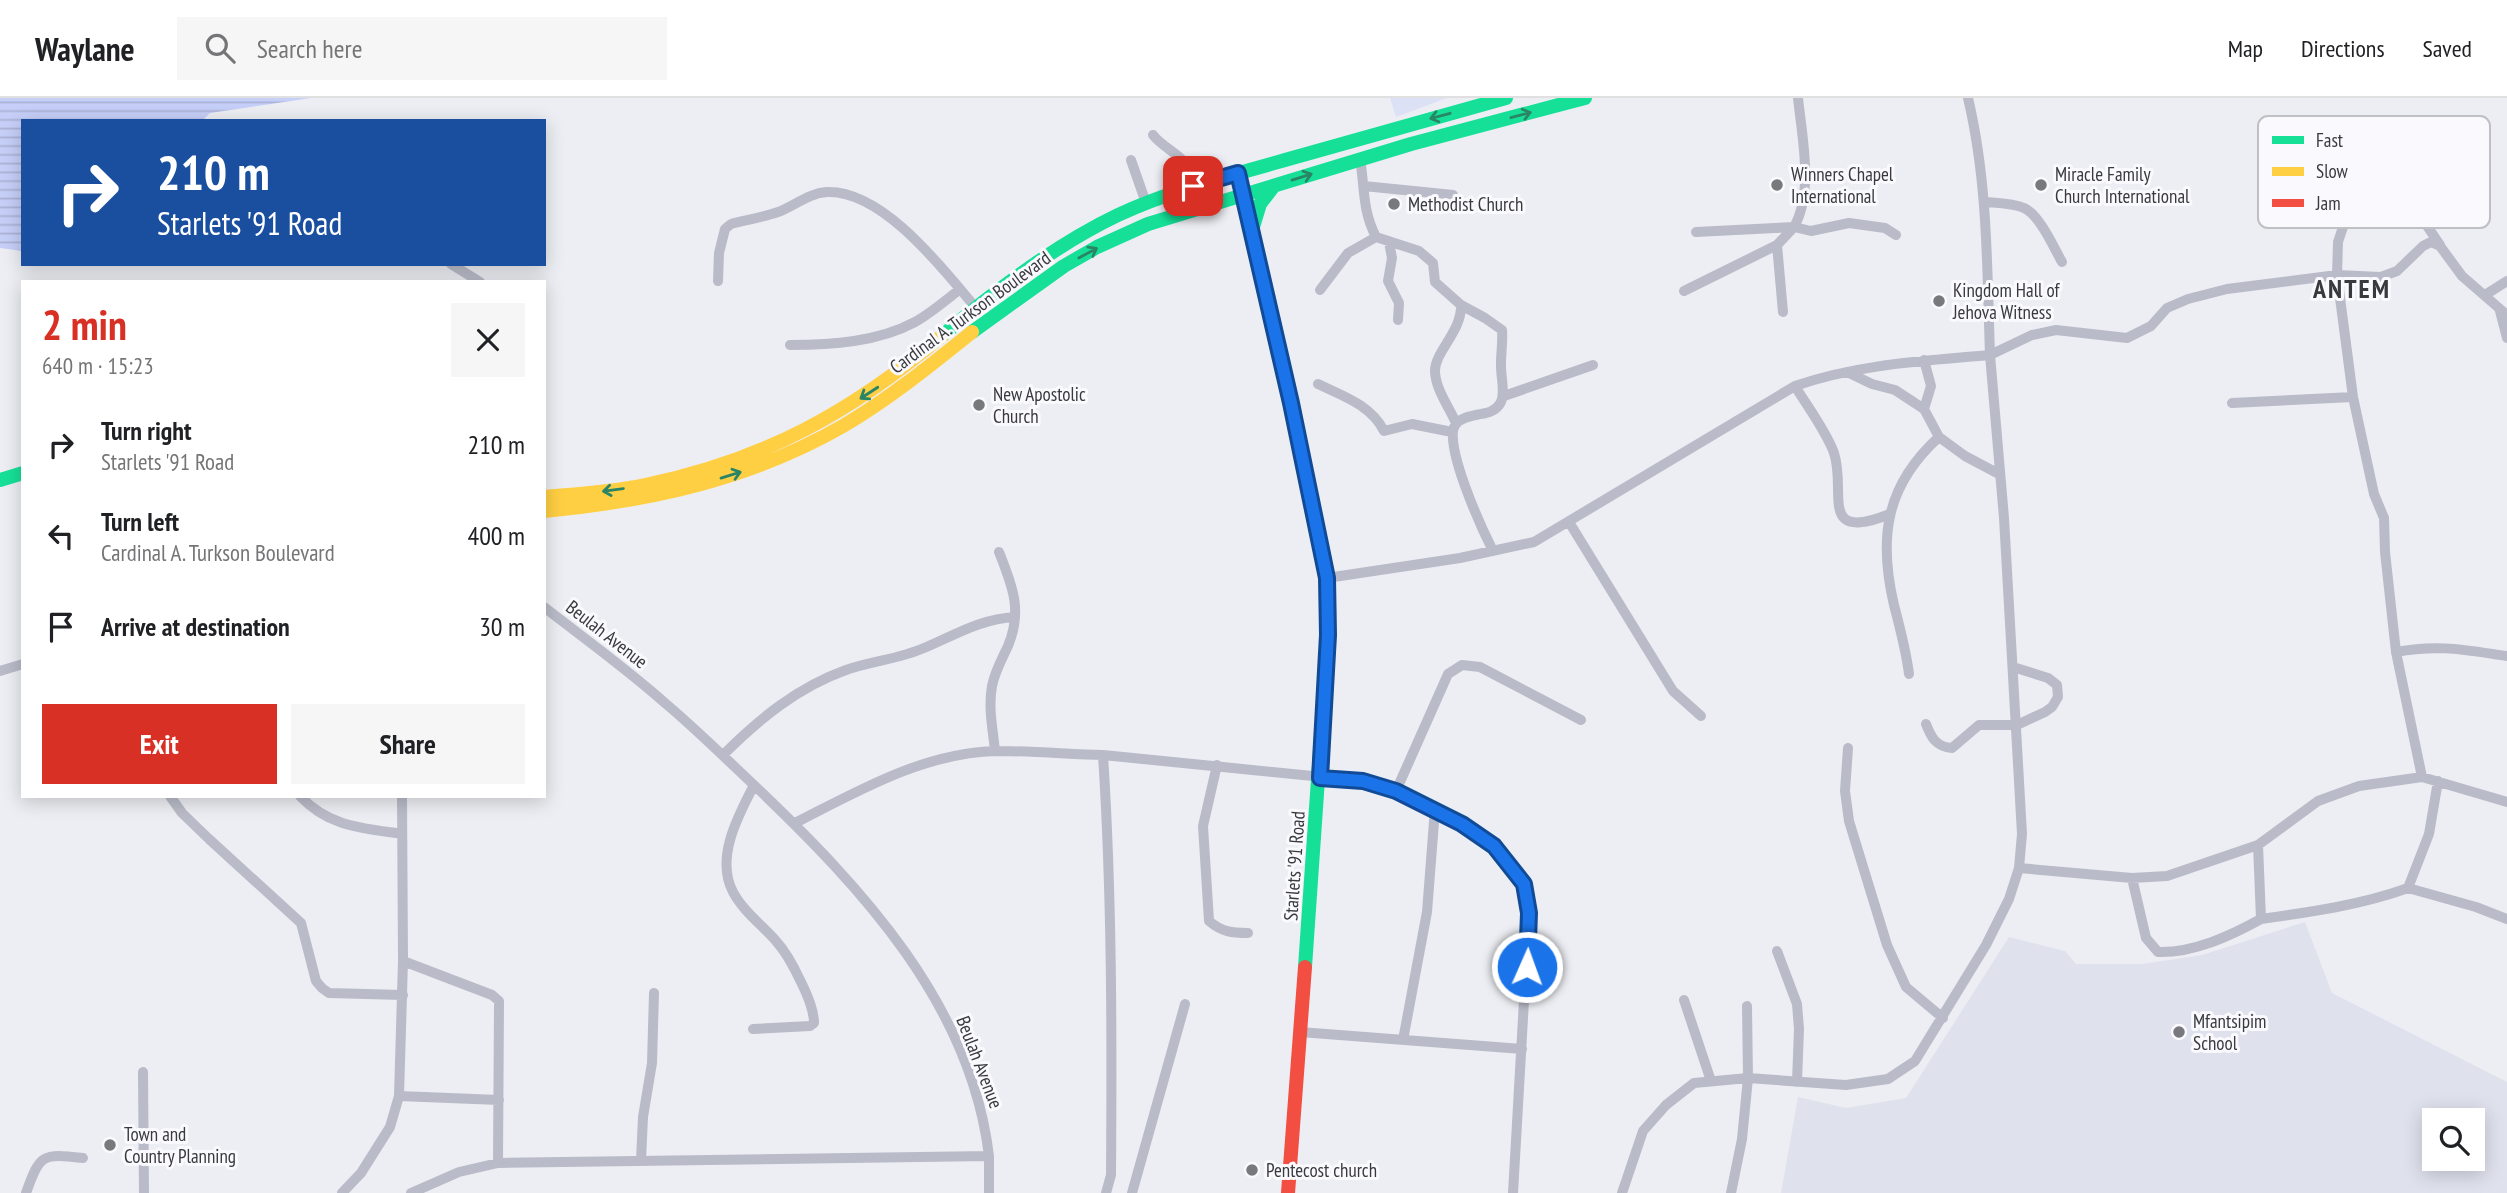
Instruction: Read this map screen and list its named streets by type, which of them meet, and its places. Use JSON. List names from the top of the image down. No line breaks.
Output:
{"streets":{"street":["Cardinal A. Turkson Boulevard","Beulah Avenue","Starlets '91 Road"]},"crossings":[["Cardinal A. Turkson Boulevard","Starlets '91 Road"]],"districts":["ANTEM"],"places":["Winners Chapel International","Miracle Family Church International","Methodist Church","Kingdom Hall of Jehova Witness","New Apostolic Church","Mfantsipim School","Town and Country Planning","Pentecost church"],"legend":["Fast","Slow","Jam"],"page":{"header":"Waylane","search":"Search here","nav":["Map","Directions","Saved"],"turn":["210 m","Starlets '91 Road"],"heading":["2 min","640 m · 15:23"],"list":[{"name":"Turn right","note":"Starlets '91 Road","value":"210 m"},{"name":"Turn left","note":"Cardinal A. Turkson Boulevard","value":"400 m"},{"name":"Arrive at destination","value":"30 m"}],"buttons":["Exit","Share"]}}
